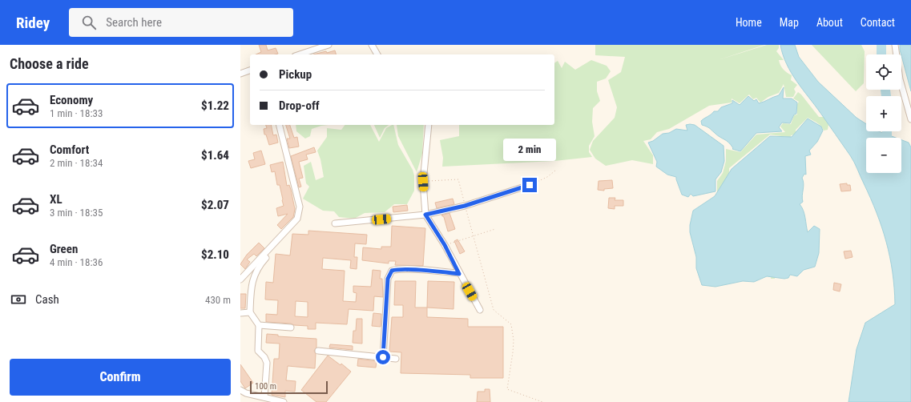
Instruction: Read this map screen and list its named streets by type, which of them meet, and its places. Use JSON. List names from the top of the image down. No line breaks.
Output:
{"scale_bar":"100 m","page":{"header":"Ridey","search":"Search here","nav":["Home","Map","About","Contact"],"heading":"Choose a ride","map_buttons":["+","−"],"banner":["Pickup","Drop-off"],"list":[{"name":"Economy","note":"1 min · 18:33","value":"$1.22"},{"name":"Comfort","note":"2 min · 18:34","value":"$1.64"},{"name":"XL","note":"3 min · 18:35","value":"$2.07"},{"name":"Green","note":"4 min · 18:36","value":"$2.10"}],"bubble":"2 min","pay":["Cash","430 m"],"buttons":"Confirm","scale":"100 m"}}
